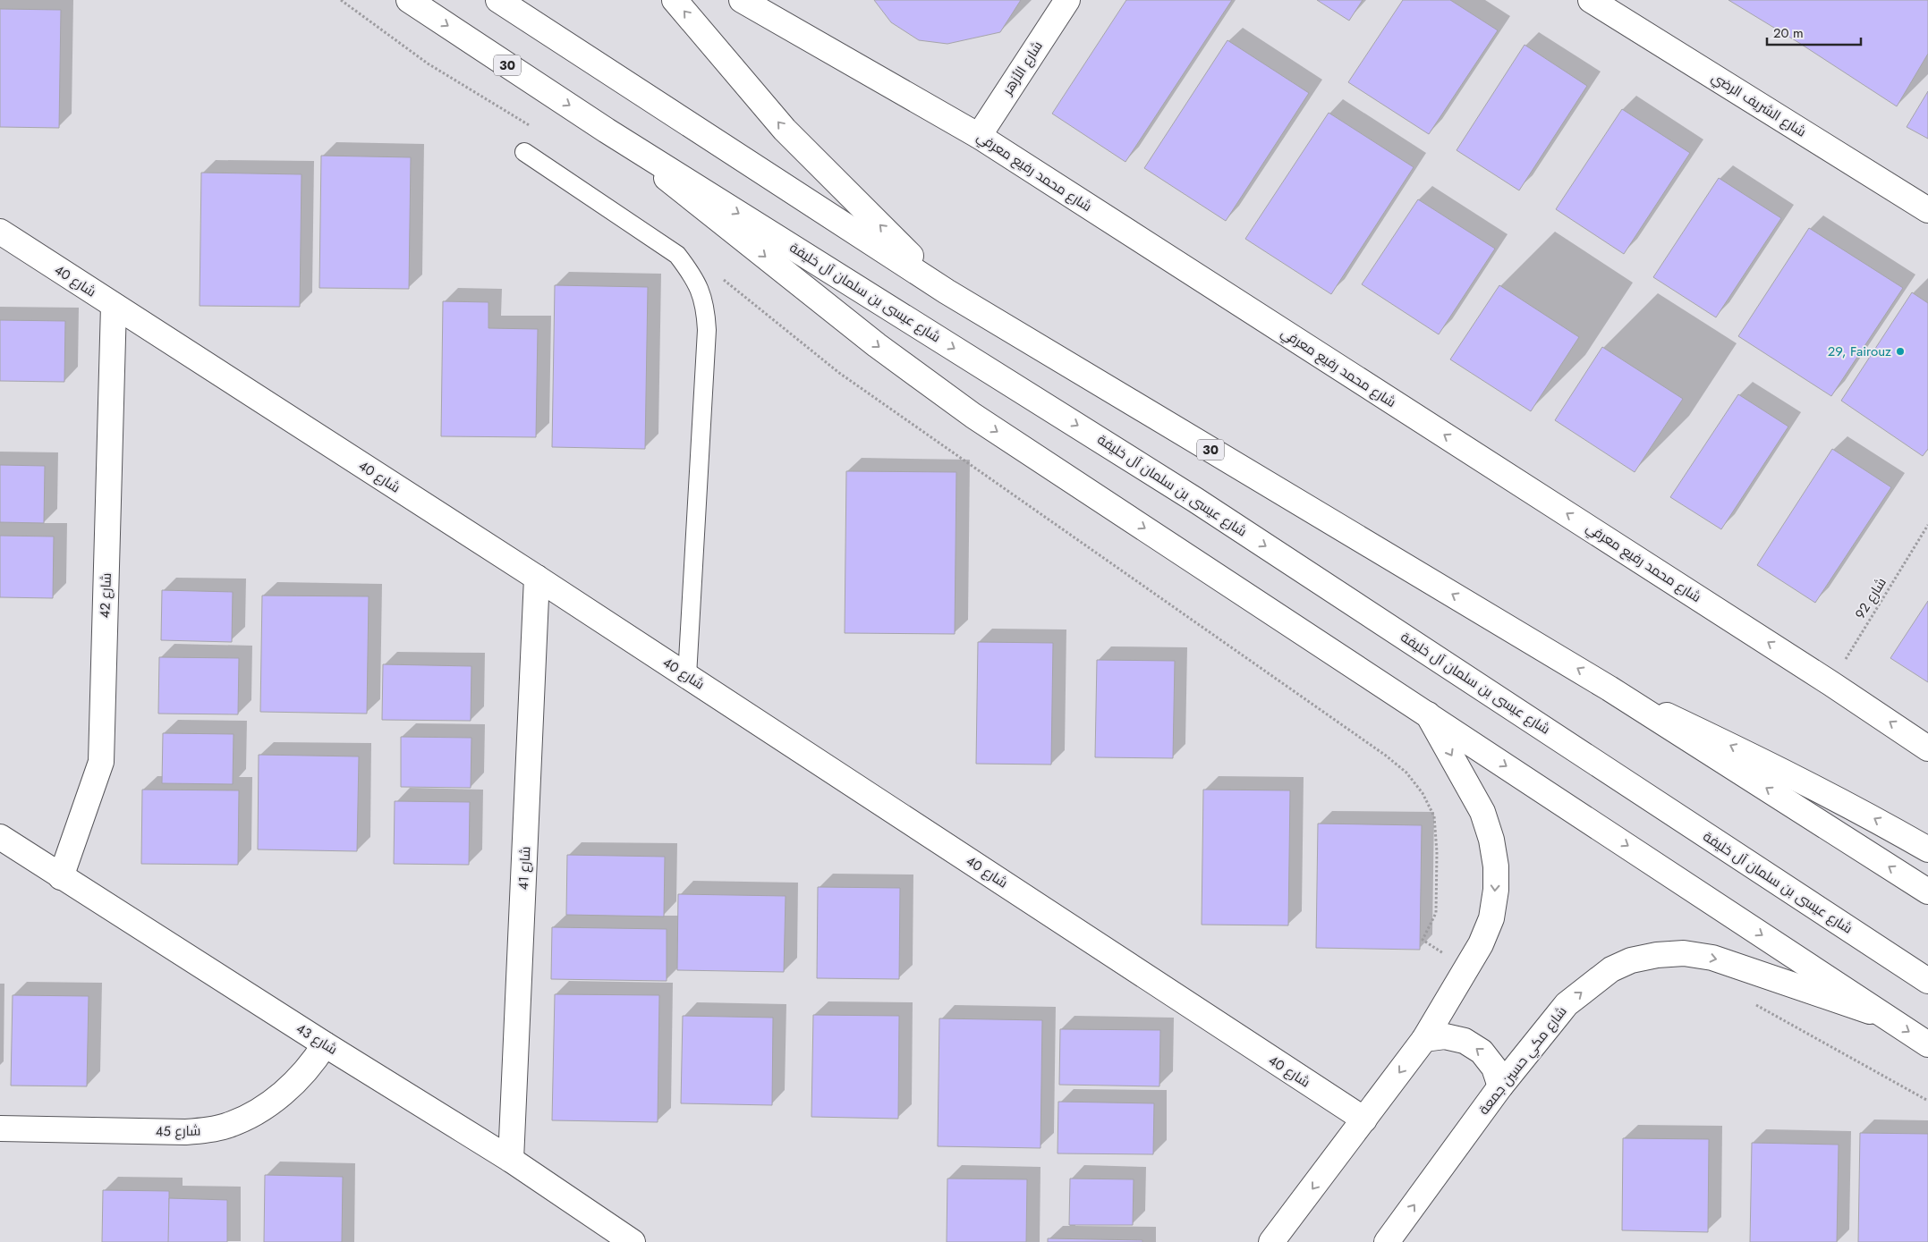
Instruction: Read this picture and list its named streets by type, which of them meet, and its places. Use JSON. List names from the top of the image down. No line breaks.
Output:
{"streets":{"main road":["30","شارع الأزهر","شارع الشريف الرضي","شارع محمد رفيع معرفي","شارع 40","شارع عيسى بن سلمان آل خليفة","شارع 42","شارع 41","شارع 43","شارع مكي حسين جمعة","شارع 45"],"path":["شارع 92"]},"crossings":[["شارع الأزهر","شارع محمد رفيع معرفي"],["شارع محمد رفيع معرفي","شارع 92"],["شارع 40","شارع 42"],["شارع 40","شارع 41"],["شارع 42","شارع 43"],["شارع 41","شارع 43"],["شارع 43","شارع 45"]],"one_way":["شارع مكي حسين جمعة"],"places":["29, Fairouz"],"scale_bar":"20 m"}
